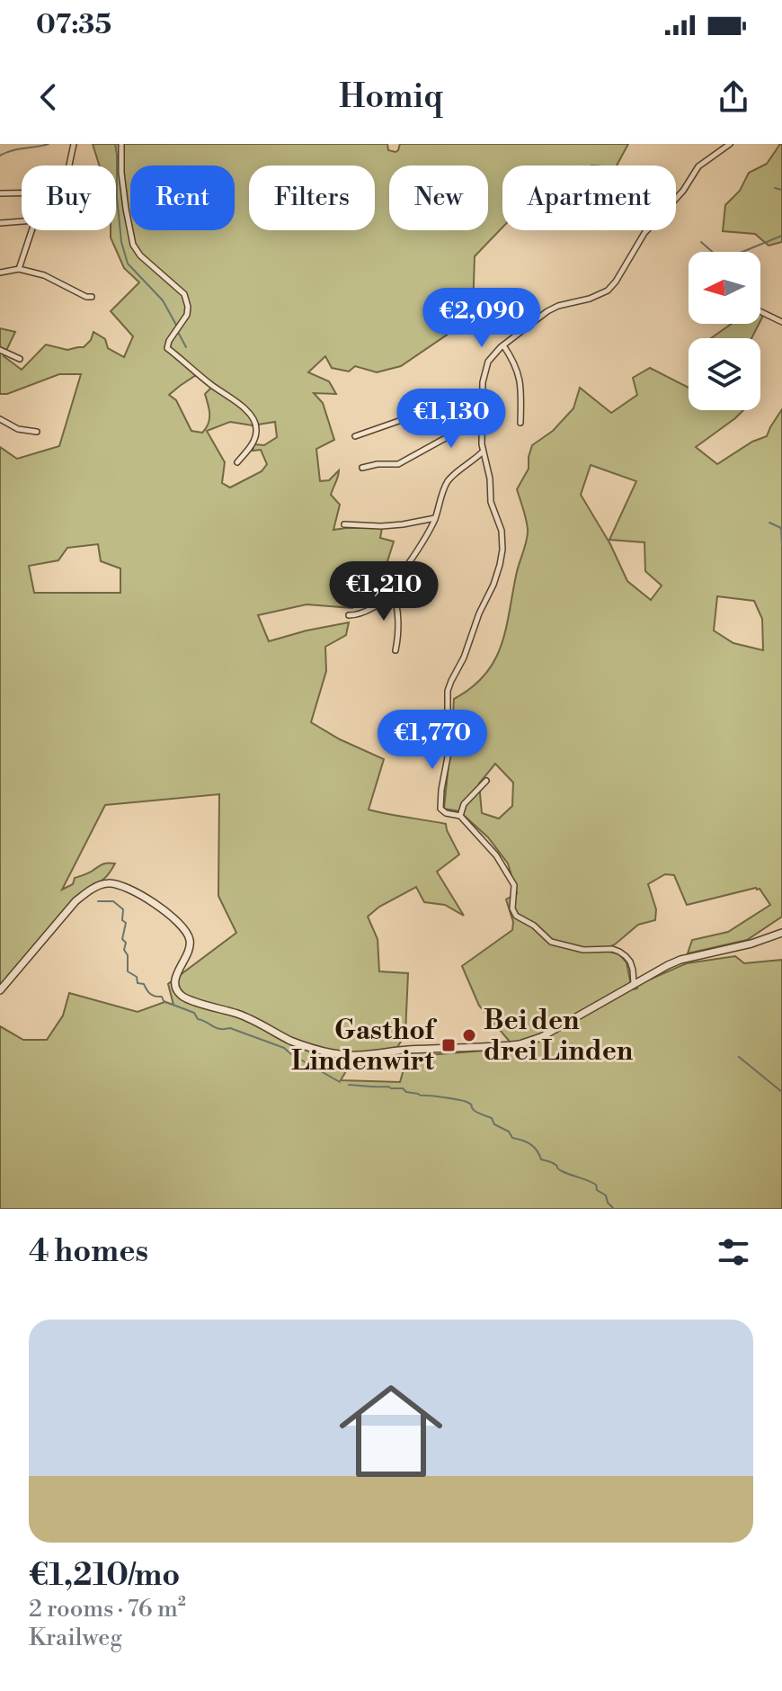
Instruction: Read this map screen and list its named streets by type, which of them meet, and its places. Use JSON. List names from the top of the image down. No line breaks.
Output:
{"places":{"other":["Bei den drei Linden"],"transit":["Gasthof Lindenwirt"]},"north":"left","page":{"status":"07:35","header":"Homiq","chip":["Buy","Rent","Filters","New","Apartment"],"price":["€2,090","€1,130","€1,210","€1,770"],"heading":"4 homes","list":[{"name":"€1,210/mo","note":"2 rooms · 76 m² · Krailweg"}]}}
